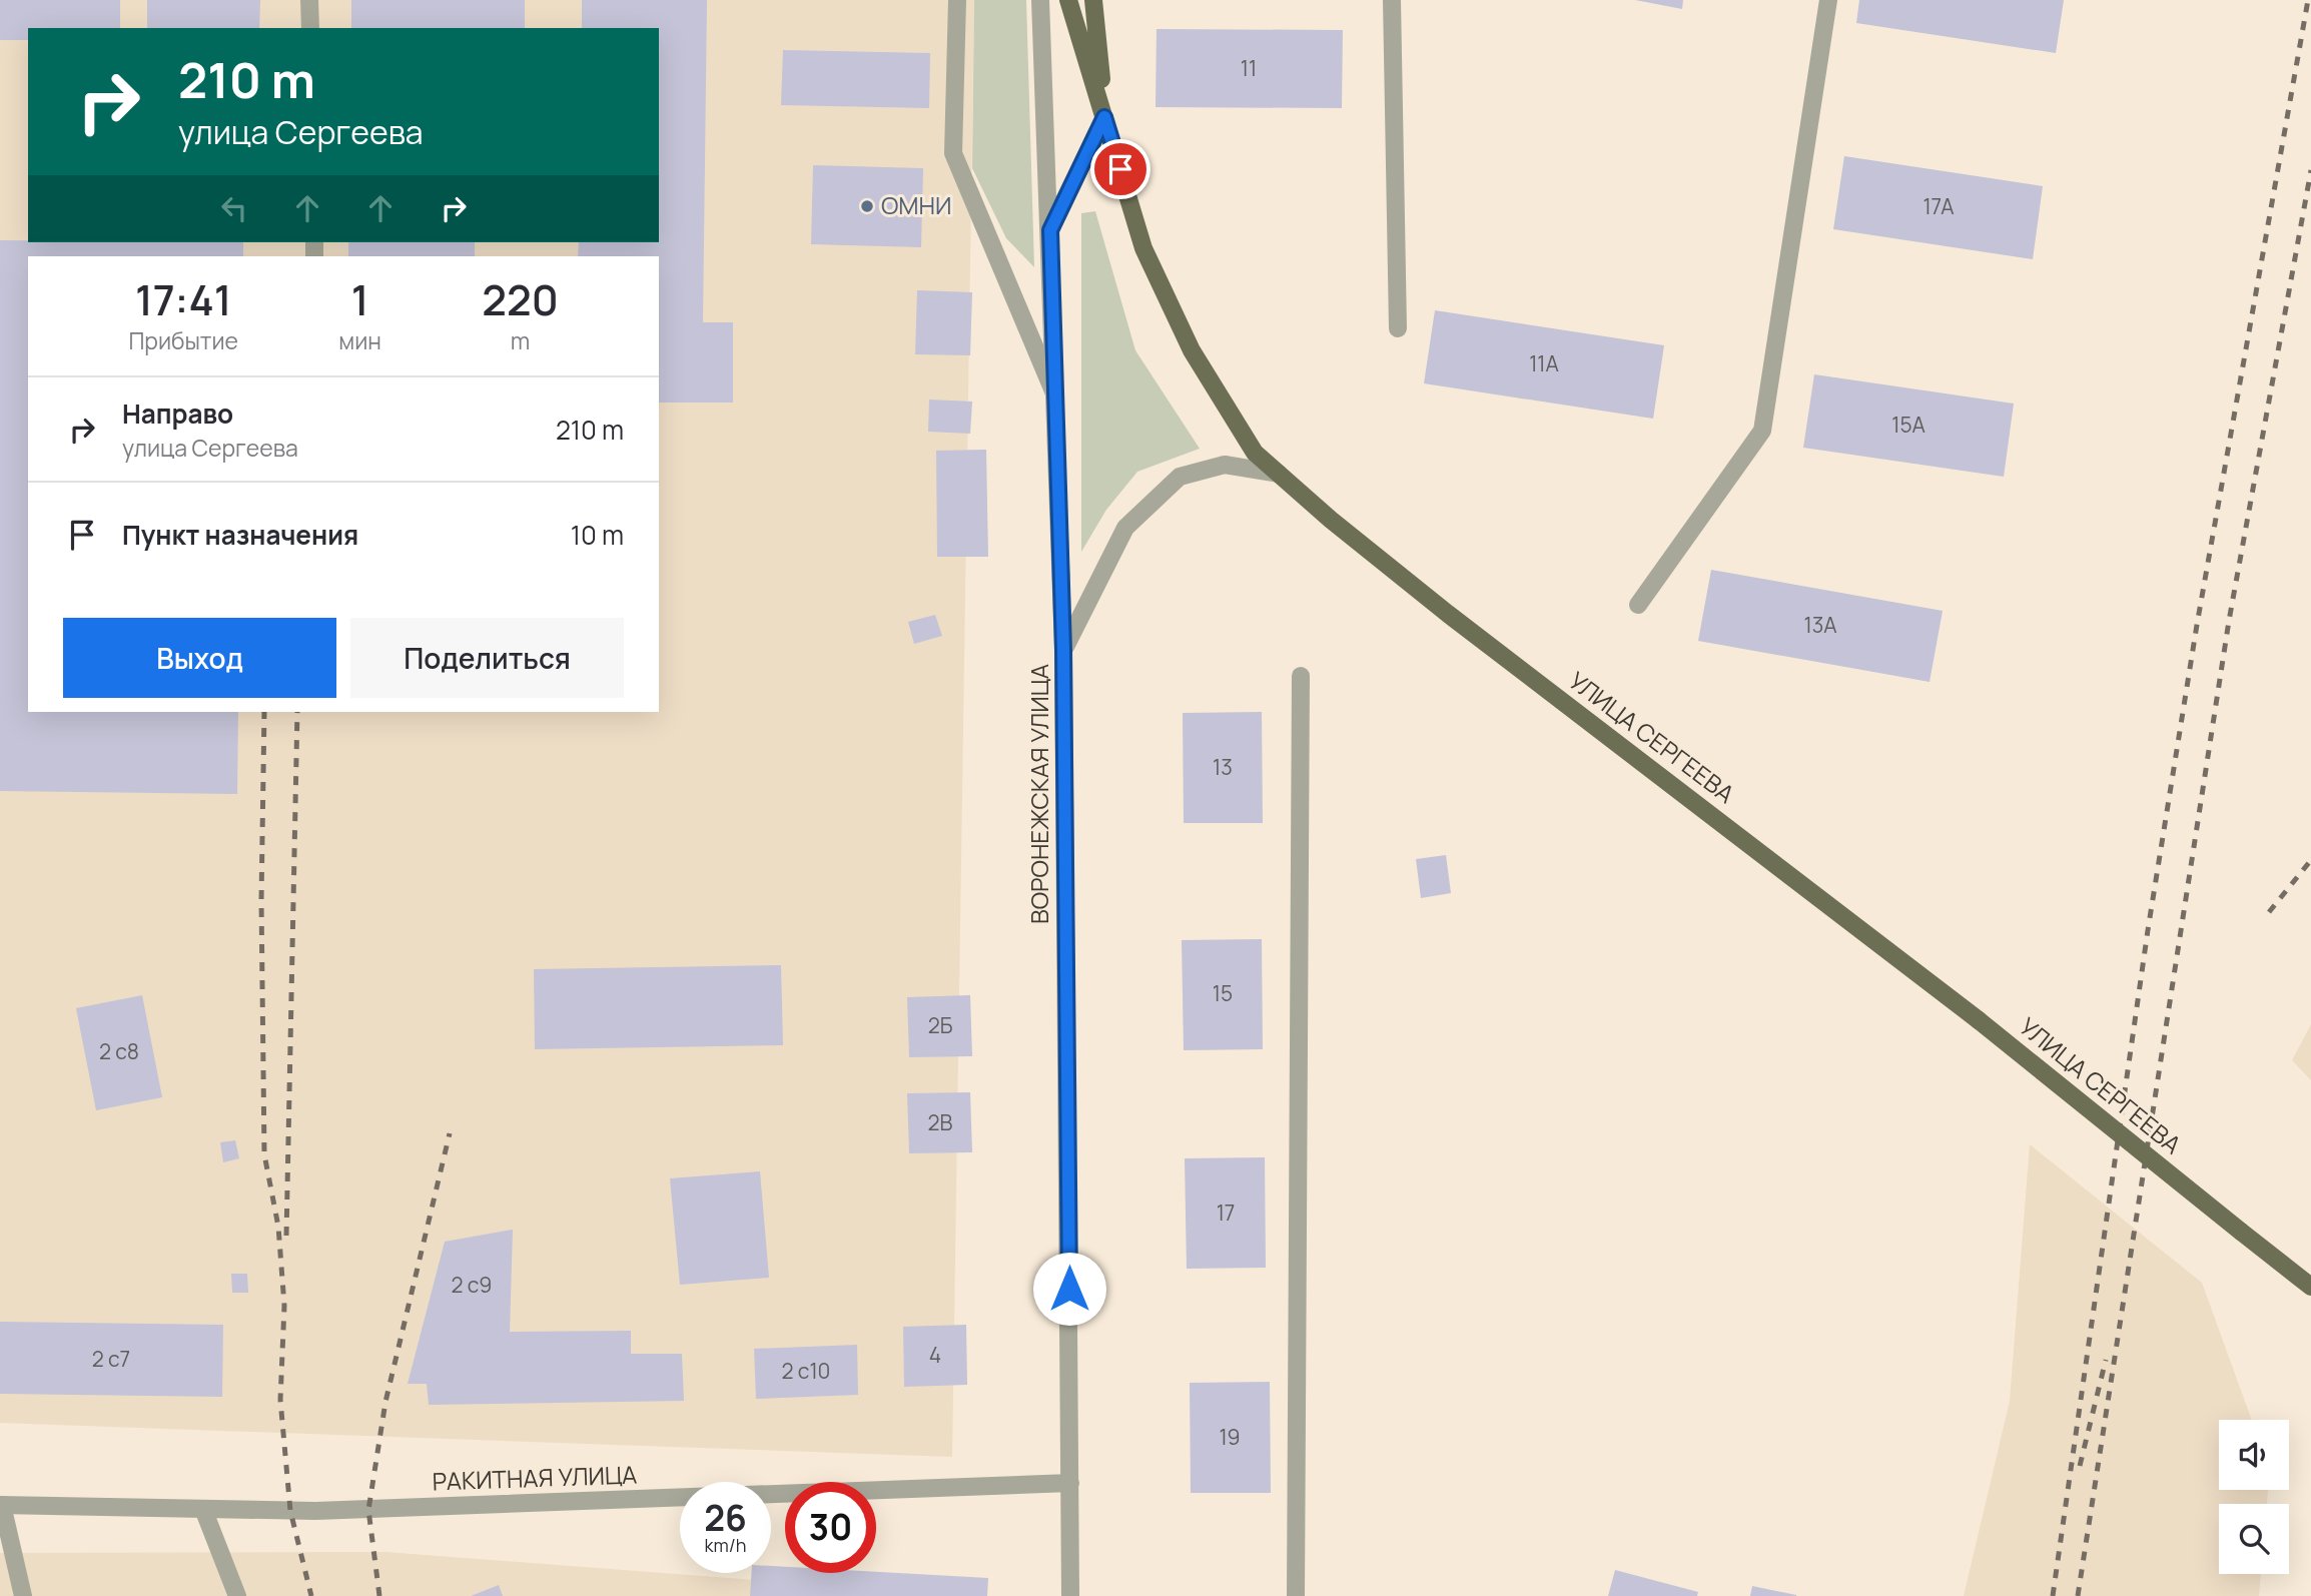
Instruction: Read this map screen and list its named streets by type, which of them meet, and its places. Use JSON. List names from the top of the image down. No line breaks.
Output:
{"streets":{"main road":["УЛИЦА СЕРГЕЕВА"],"street":["ВОРОНЕЖСКАЯ УЛИЦА","РАКИТНАЯ УЛИЦА"]},"crossings":[["УЛИЦА СЕРГЕЕВА","ВОРОНЕЖСКАЯ УЛИЦА"],["ВОРОНЕЖСКАЯ УЛИЦА","РАКИТНАЯ УЛИЦА"]],"places":["ОМНИ"],"house_numbers":["11","17А","11А","15А","13А","13","15","2Б","2 с8","2В","17","2 с9","4","2 с7","2 с10","19"],"page":{"turn":["210 m","улица Сергеева"],"eta":["17:41","Прибытие","1","мин","220","m"],"list":[{"name":"Направо","note":"улица Сергеева","value":"210 m"},{"name":"Пункт назначения","value":"10 m"}],"buttons":["Выход","Поделиться"],"speed":"26 km/h","limit":"30"}}
